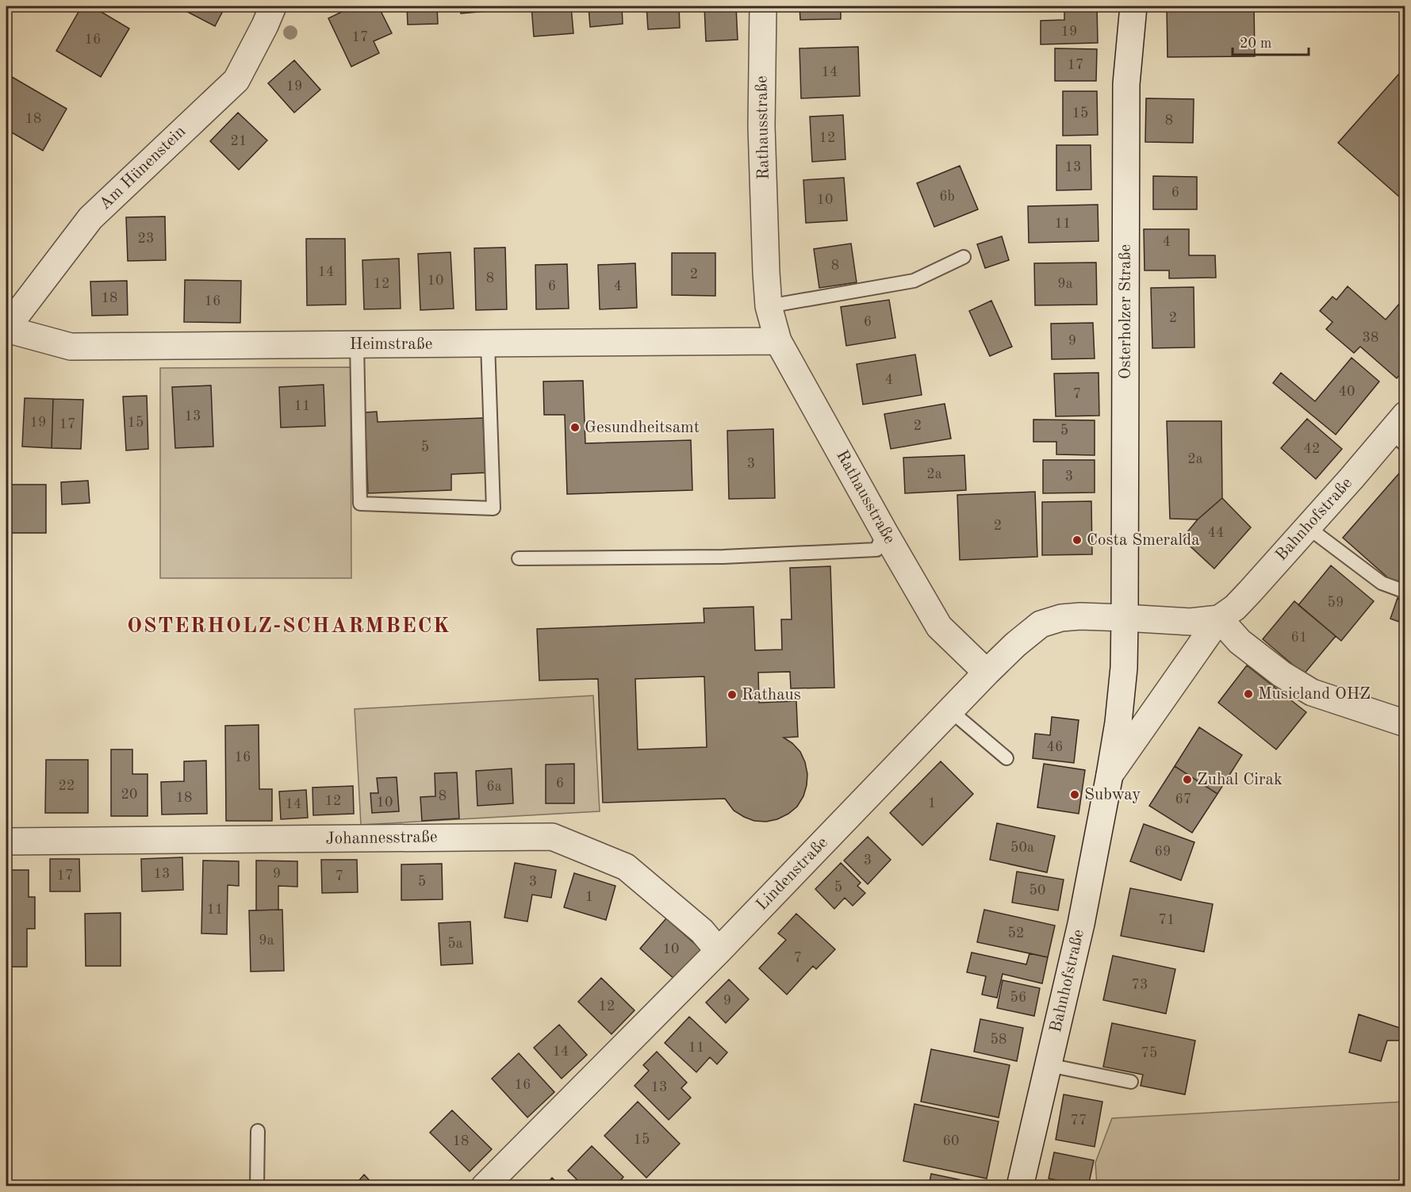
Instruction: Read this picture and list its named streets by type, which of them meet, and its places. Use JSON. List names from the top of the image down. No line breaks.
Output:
{"streets":{"street":["Rathausstraße","Am Hünenstein","Osterholzer Straße","Heimstraße","Bahnhofstraße","Johannesstraße","Lindenstraße"]},"crossings":[["Rathausstraße","Heimstraße"],["Rathausstraße","Lindenstraße"],["Am Hünenstein","Heimstraße"],["Osterholzer Straße","Bahnhofstraße"],["Osterholzer Straße","Lindenstraße"],["Bahnhofstraße","Lindenstraße"],["Johannesstraße","Lindenstraße"]],"districts":["OSTERHOLZ-SCHARMBECK"],"places":["Gesundheitsamt","Costa Smeralda","Musicland OHZ","Rathaus","Zuhal Cirak","Subway"],"house_numbers":["19","17","16","17","14","19","15","18","8","12","21","13","6","6b","10","11","23","4","8","14","2","8","10","12","9a","6","4","18","16","2","6","38","9","4","40","7","11","13","19","15","17","2","5","5","42","2a","3","2a","3","2","44","59","61","46","16","6","22","6a","20","8","18","67","12","10","1","14","50a","69","3","13","9","17","7","5","3","5","50","1","11","71","52","9a","5a","10","7","73","56","9","12","58","11","14","75","16","13","77","15","18","60"],"scale_bar":"20 m"}
